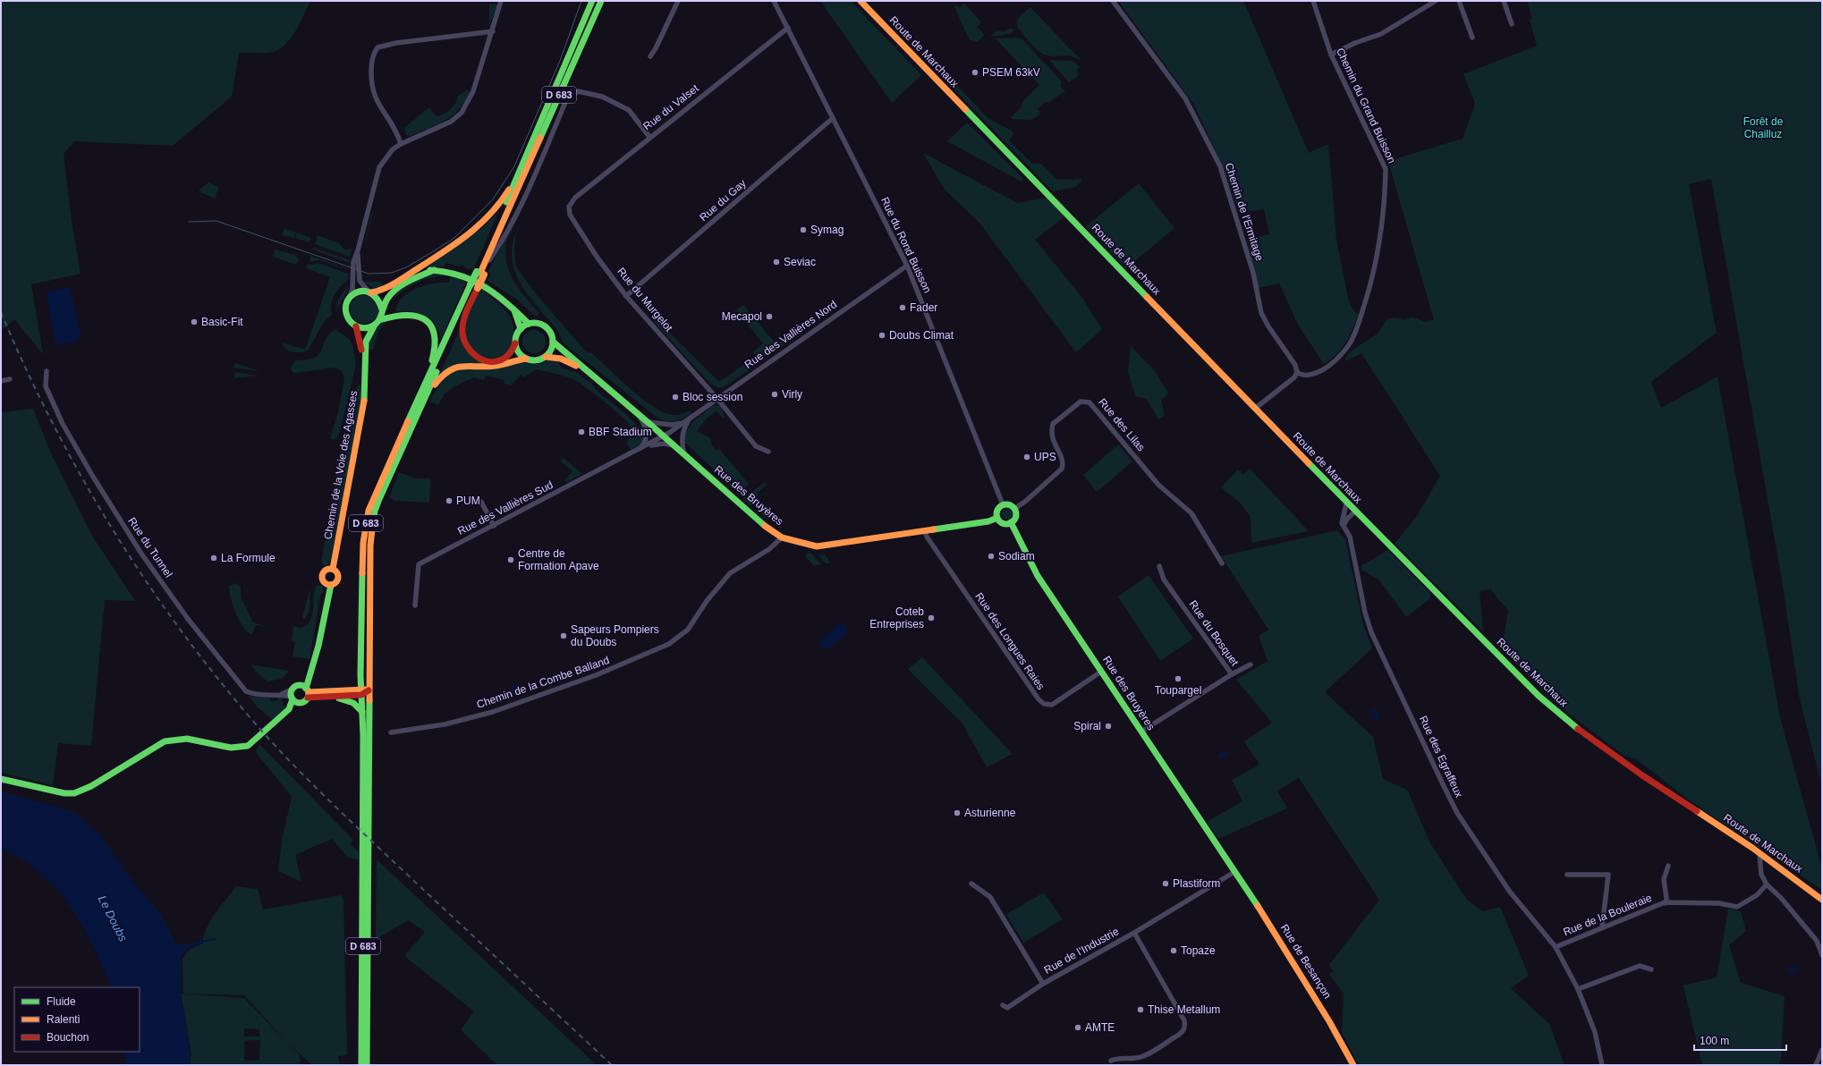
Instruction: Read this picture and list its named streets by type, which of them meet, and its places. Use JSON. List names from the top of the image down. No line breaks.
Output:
{"streets":{"main road":["Route de Marchaux","D 683","Chemin de la Voie des Agasses","Rue des Bruyères","Rue de Besançon"],"street":["Chemin du Grand Buisson","Rue du Valset","Rue du Gay","Chemin de l'Ermitage","Rue du Rond Buisson","Rue du Murgelot","Rue des Vallières Nord","Rue des Lilas","Rue des Vallières Sud","Rue du Tunnel","Rue du Bosquet","Rue des Longues Raies","Chemin de la Combe Balland","Rue des Egraffeux","Rue de la Bouleraie","Rue de l’Industrie"]},"crossings":[["Chemin du Grand Buisson","Chemin de l'Ermitage"],["Rue du Valset","Rue du Rond Buisson"],["Rue du Valset","Rue du Murgelot"],["Rue du Gay","Rue du Rond Buisson"],["Rue du Gay","Rue du Murgelot"],["Rue du Rond Buisson","Rue des Vallières Nord"],["Rue du Rond Buisson","Rue des Lilas"],["Rue du Rond Buisson","Rue des Bruyères"],["Rue du Murgelot","Rue des Vallières Nord"],["Rue des Vallières Nord","Rue des Bruyères"],["Rue des Vallières Nord","Rue des Vallières Sud"],["Rue des Lilas","Rue des Bruyères"],["Chemin de la Voie des Agasses","Rue du Tunnel"],["Rue des Bruyères","Rue des Vallières Sud"],["Rue des Bruyères","Rue du Bosquet"],["Rue des Bruyères","Rue des Longues Raies"],["Rue des Bruyères","Chemin de la Combe Balland"],["Rue des Bruyères","Rue de l’Industrie"],["Rue des Bruyères","Rue de Besançon"],["Rue des Egraffeux","Rue de la Bouleraie"],["Rue de l’Industrie","Rue de Besançon"]],"water":["Le Doubs"],"parks":["Forêt de Chailluz"],"places":["PSEM 63kV","Symag","Seviac","Fader","Mecapol","Basic-Fit","Doubs Climat","Virly","Bloc session","BBF Stadium","UPS","PUM","Sodiam","La Formule","Centre de Formation Apave","Coteb Entreprises","Sapeurs Pompiers du Doubs","Toupargel","Spiral","Asturienne","Plastiform","Topaze","Thise Metallum","AMTE"],"legend":["Fluide","Ralenti","Bouchon"],"scale_bar":"100 m"}
